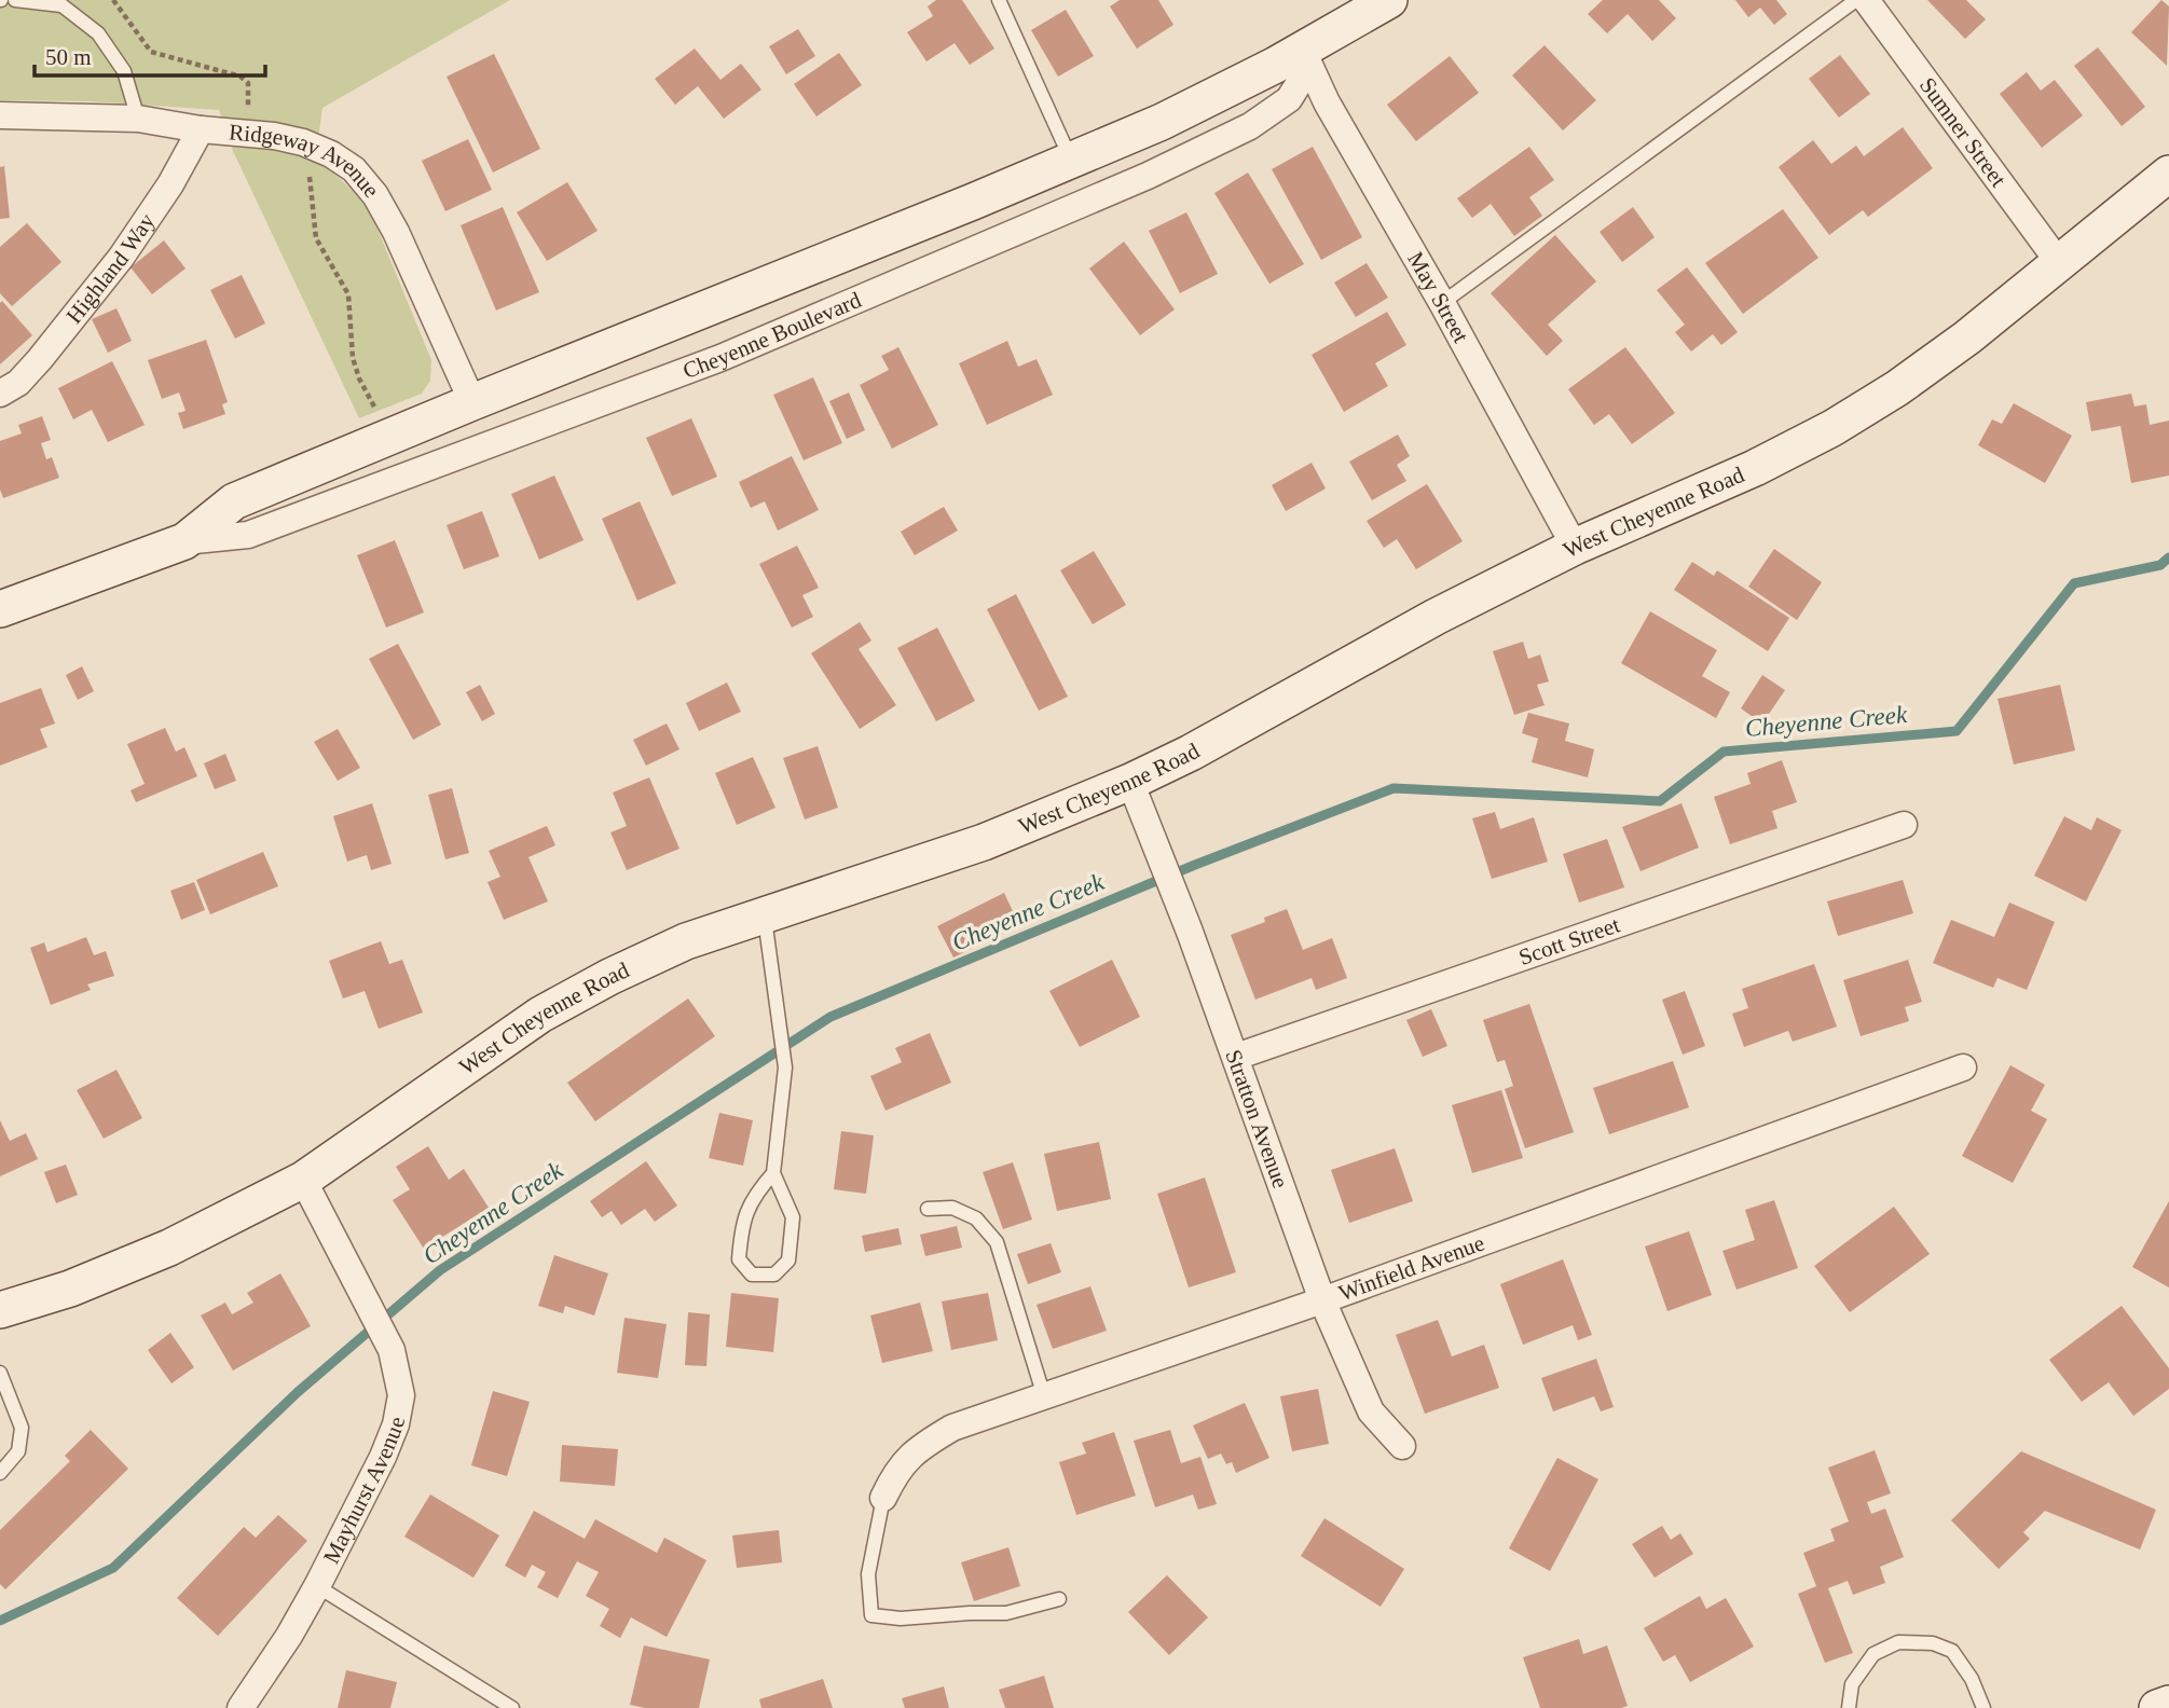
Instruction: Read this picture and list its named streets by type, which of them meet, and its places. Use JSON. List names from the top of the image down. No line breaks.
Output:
{"streets":{"street":["Sumner Street","Ridgeway Avenue","Highland Way","May Street","Cheyenne Boulevard","West Cheyenne Road","Scott Street","Stratton Avenue","Winfield Avenue","Mayhurst Avenue"]},"crossings":[["Sumner Street","West Cheyenne Road"],["Ridgeway Avenue","Highland Way"],["Ridgeway Avenue","Cheyenne Boulevard"],["May Street","Cheyenne Boulevard"],["May Street","West Cheyenne Road"],["West Cheyenne Road","Stratton Avenue"],["West Cheyenne Road","Mayhurst Avenue"],["Scott Street","Stratton Avenue"],["Stratton Avenue","Winfield Avenue"]],"water":["Cheyenne Creek"],"scale_bar":"50 m"}
